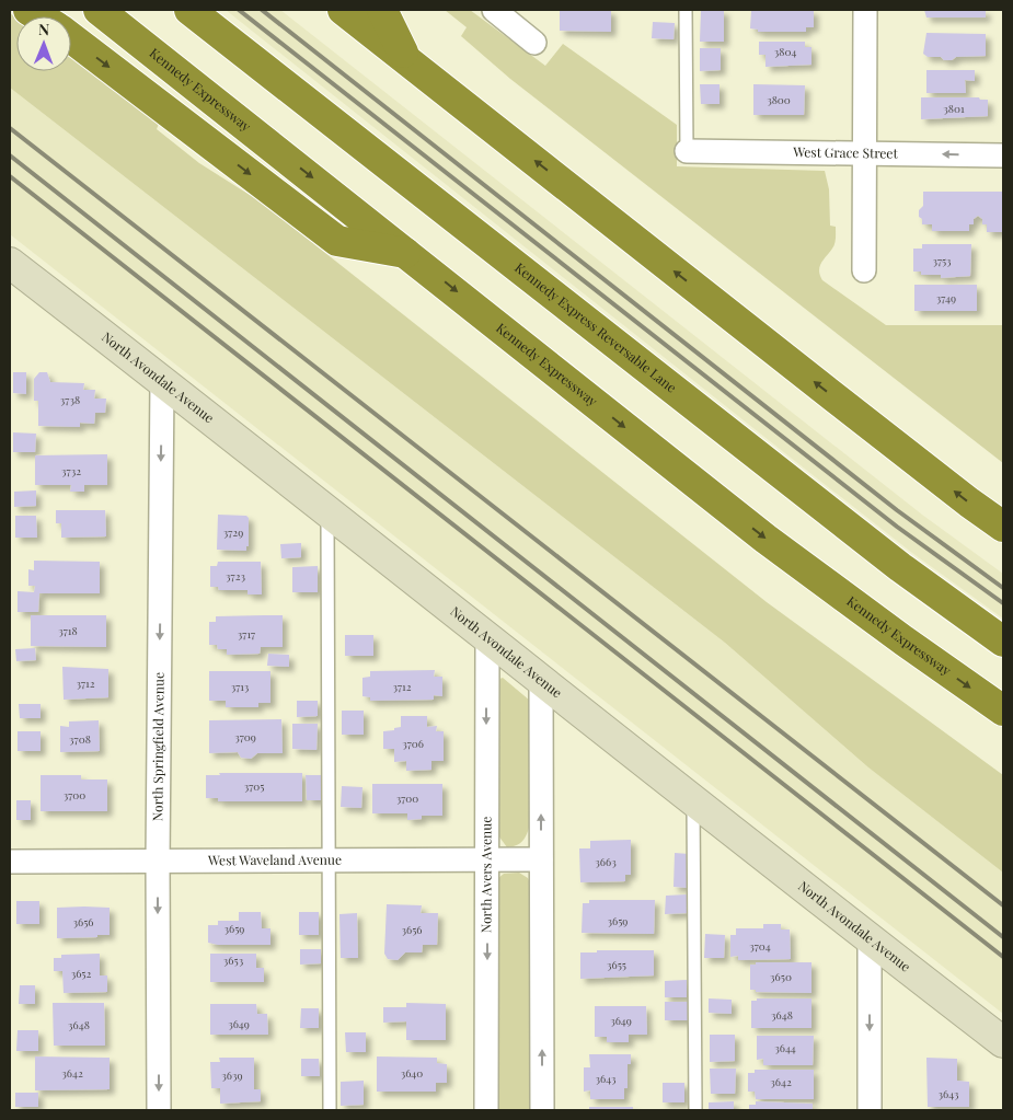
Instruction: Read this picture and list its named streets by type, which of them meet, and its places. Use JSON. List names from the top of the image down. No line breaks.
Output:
{"streets":{"highway":["Kennedy Expressway","Kennedy Express Reversable Lane"],"street":["West Grace Street","North Avondale Avenue","North Springfield Avenue","West Waveland Avenue","North Avers Avenue"]},"crossings":[["North Avondale Avenue","North Springfield Avenue"],["North Avondale Avenue","North Avers Avenue"],["North Springfield Avenue","West Waveland Avenue"],["West Waveland Avenue","North Avers Avenue"]],"one_way":["West Grace Street","North Springfield Avenue"],"house_numbers":["3804","3800","3801","3753","3749","3738","3732","3729","3723","3718","3717","3712","3713","3712","3709","3708","3706","3705","3700","3700","3663","3659","3656","3659","3656","3704","3653","3655","3652","3650","3648","3649","3649","3648","3644","3642","3640","3639","3643","3642","3643"],"north":"top"}
